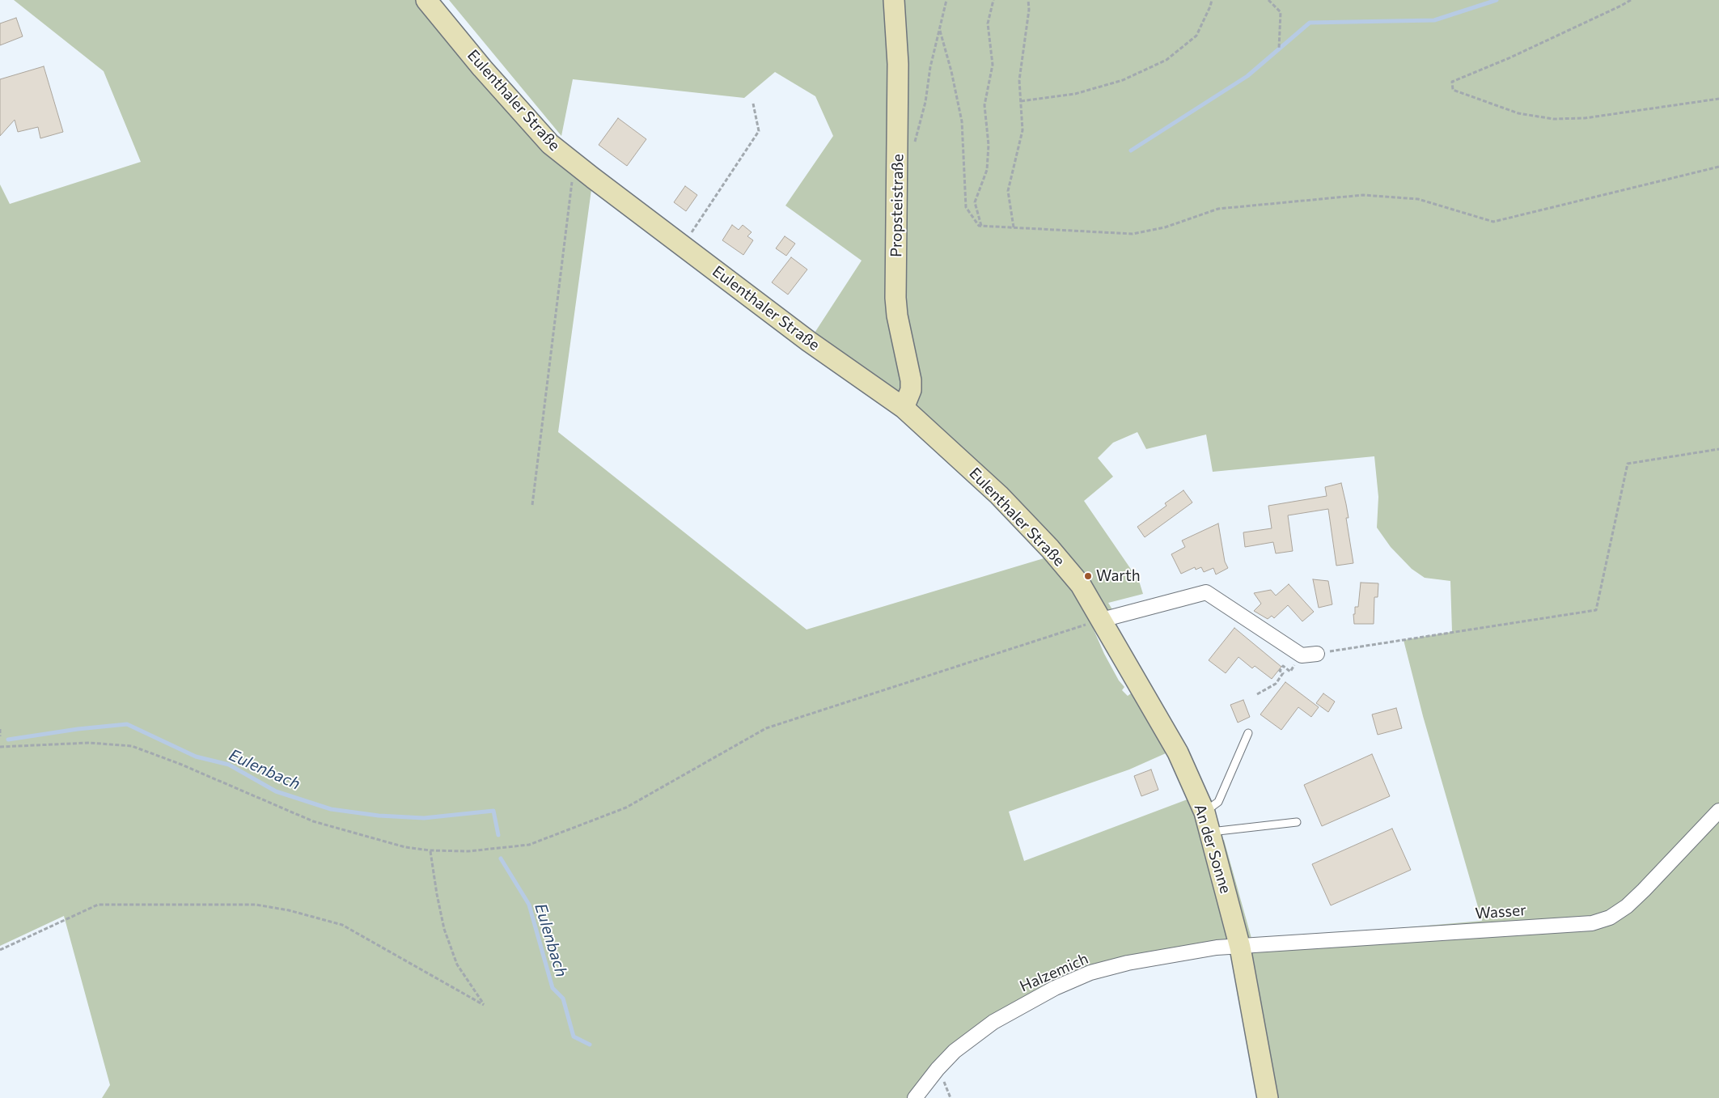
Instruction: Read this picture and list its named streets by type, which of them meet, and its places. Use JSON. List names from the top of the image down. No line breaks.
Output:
{"streets":{"street":["Eulenthaler Straße","Propsteistraße","An der Sonne","Wasser","Halzemich"]},"crossings":[["Eulenthaler Straße","Propsteistraße"],["Eulenthaler Straße","An der Sonne"],["An der Sonne","Wasser"],["An der Sonne","Halzemich"],["Wasser","Halzemich"]],"water":["Eulenbach"],"places":["Warth"]}
